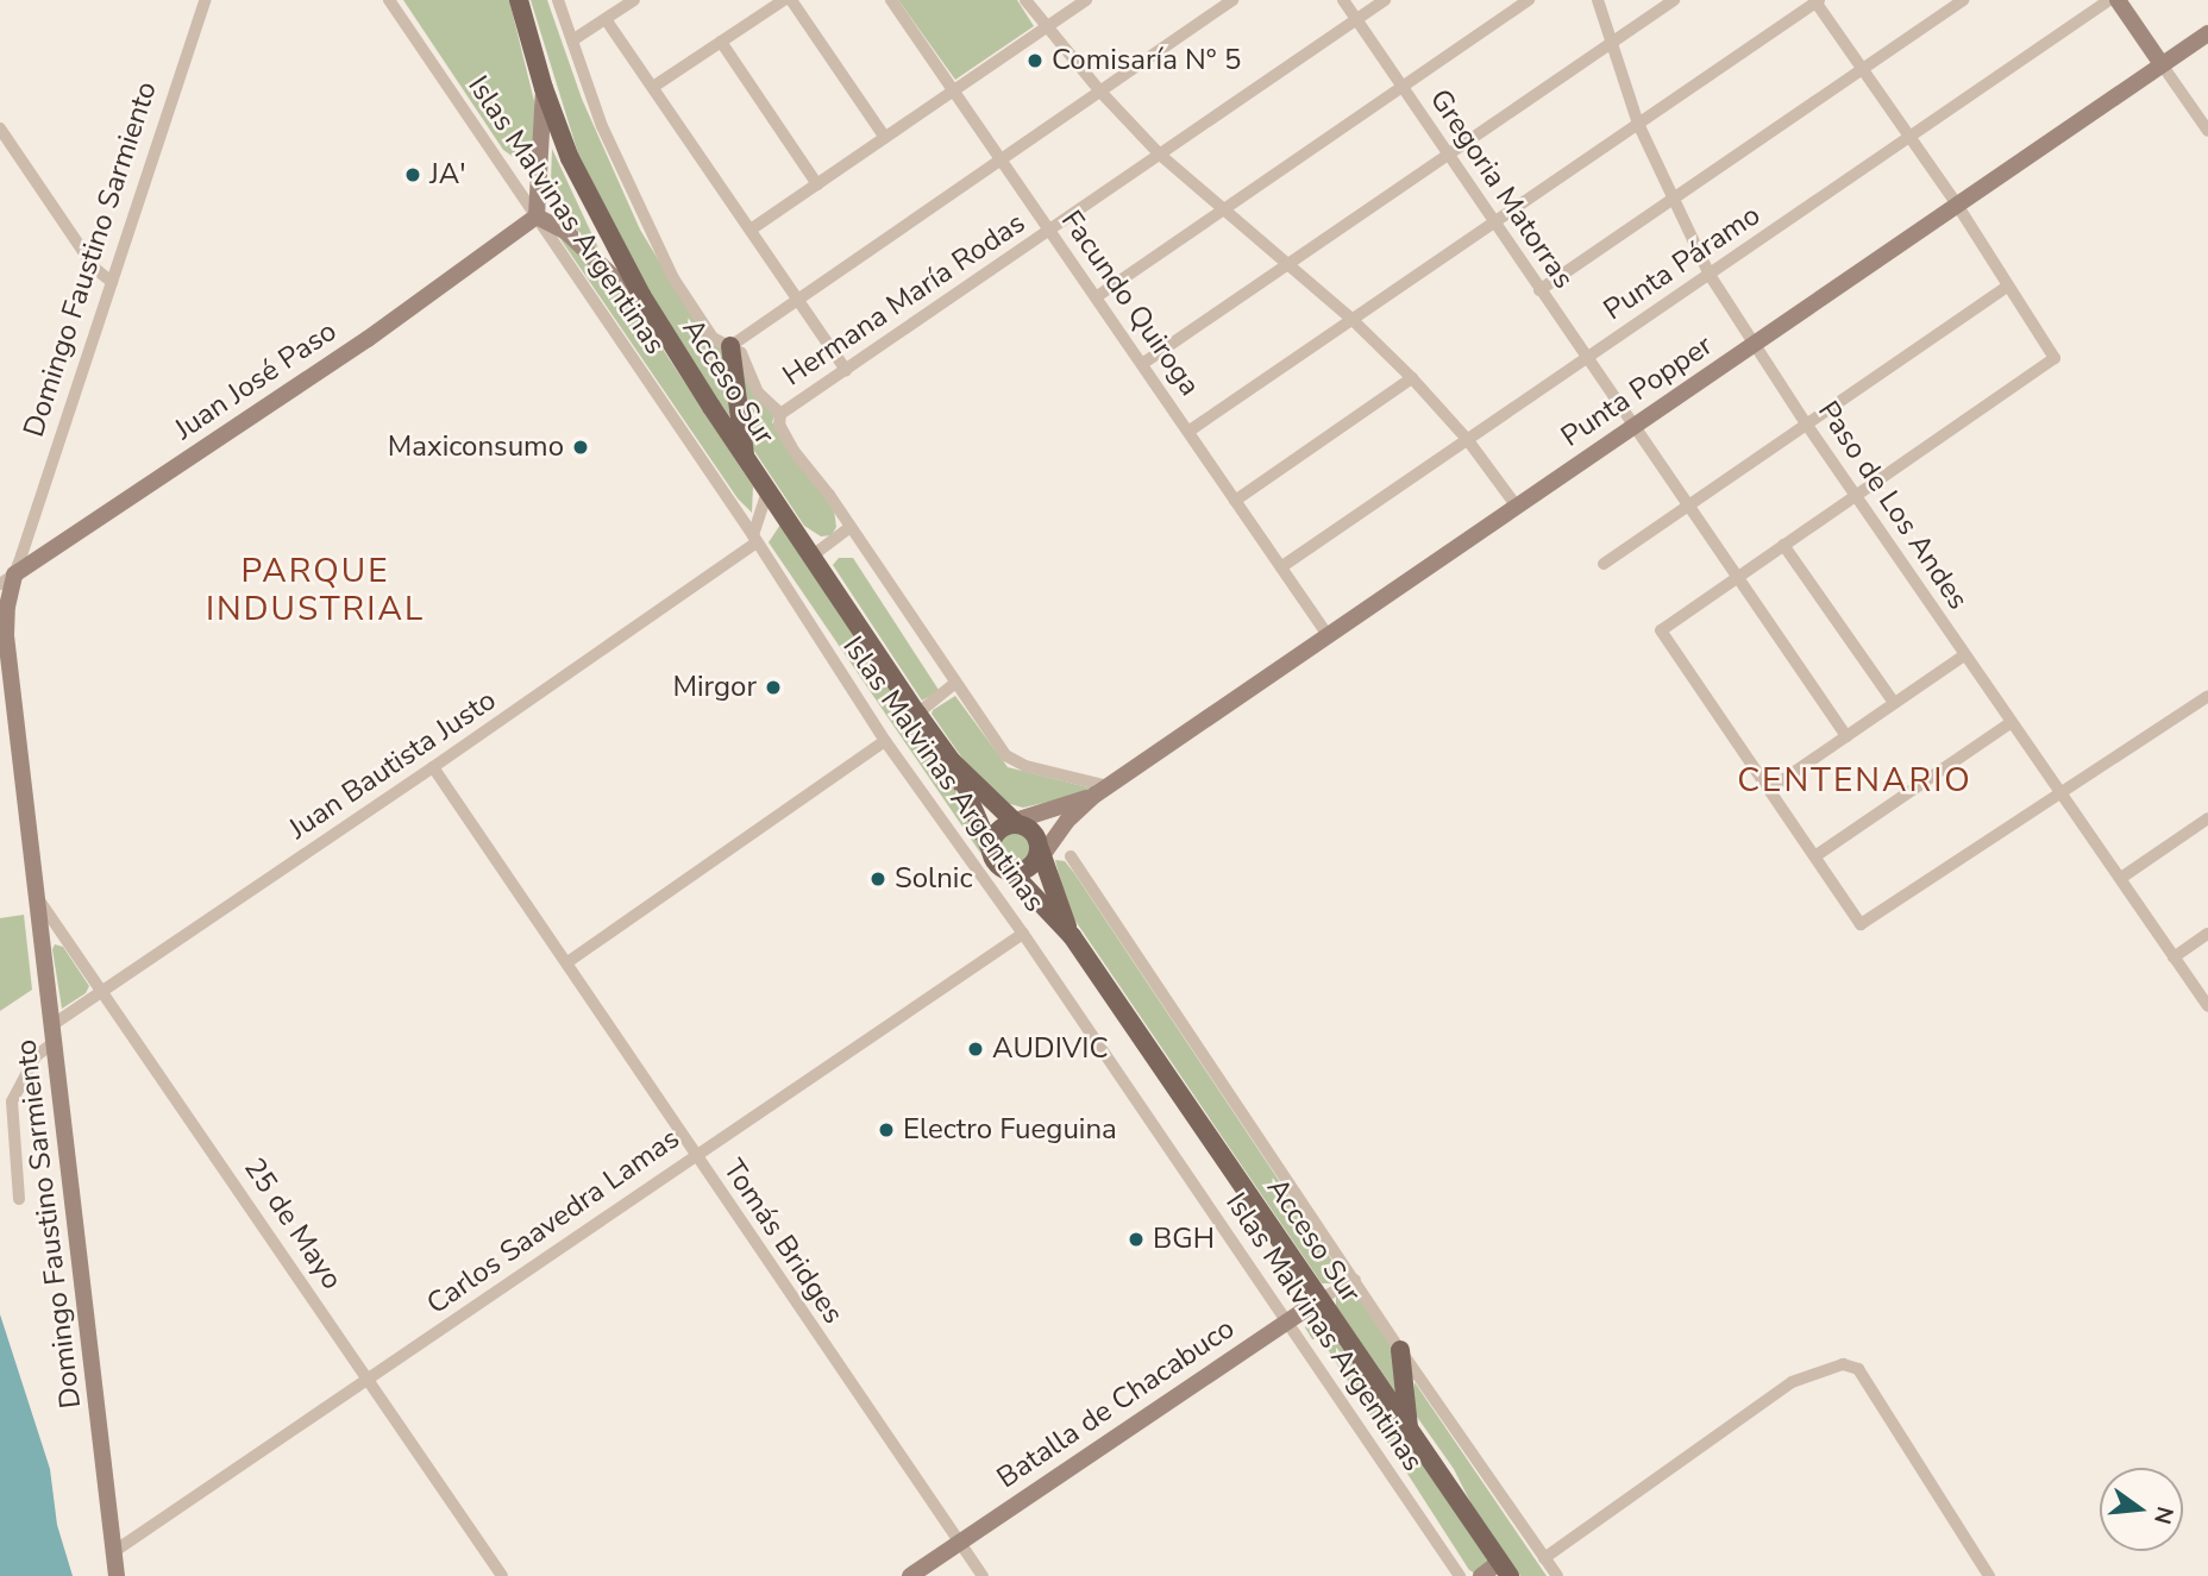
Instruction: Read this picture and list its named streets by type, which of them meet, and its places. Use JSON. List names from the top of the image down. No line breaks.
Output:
{"streets":{"main road":["Acceso Sur"],"street":["Gregoria Matorras","Islas Malvinas Argentinas","Domingo Faustino Sarmiento","Punta Páramo","Hermana María Rodas","Facundo Quiroga","Juan José Paso","Punta Popper","Paso de Los Andes","Juan Bautista Justo","Carlos Saavedra Lamas","25 de Mayo","Tomás Bridges","Batalla de Chacabuco"]},"crossings":[["Gregoria Matorras","Punta Páramo"],["Gregoria Matorras","Hermana María Rodas"],["Gregoria Matorras","Punta Popper"],["Islas Malvinas Argentinas","Juan José Paso"],["Islas Malvinas Argentinas","Juan Bautista Justo"],["Islas Malvinas Argentinas","Carlos Saavedra Lamas"],["Islas Malvinas Argentinas","Batalla de Chacabuco"],["Domingo Faustino Sarmiento","Juan José Paso"],["Domingo Faustino Sarmiento","Juan Bautista Justo"],["Domingo Faustino Sarmiento","Carlos Saavedra Lamas"],["Domingo Faustino Sarmiento","25 de Mayo"],["Punta Páramo","Facundo Quiroga"],["Punta Páramo","Paso de Los Andes"],["Hermana María Rodas","Facundo Quiroga"],["Facundo Quiroga","Punta Popper"],["Acceso Sur","Punta Popper"],["Acceso Sur","Batalla de Chacabuco"],["Punta Popper","Paso de Los Andes"],["Juan Bautista Justo","25 de Mayo"],["Juan Bautista Justo","Tomás Bridges"],["Carlos Saavedra Lamas","25 de Mayo"],["Carlos Saavedra Lamas","Tomás Bridges"],["Tomás Bridges","Batalla de Chacabuco"]],"districts":["PARQUE INDUSTRIAL","CENTENARIO"],"places":["Comisaría N° 5","JA'","Maxiconsumo","Mirgor","Solnic","AUDIVIC","Electro Fueguina","BGH"],"north":"right"}
